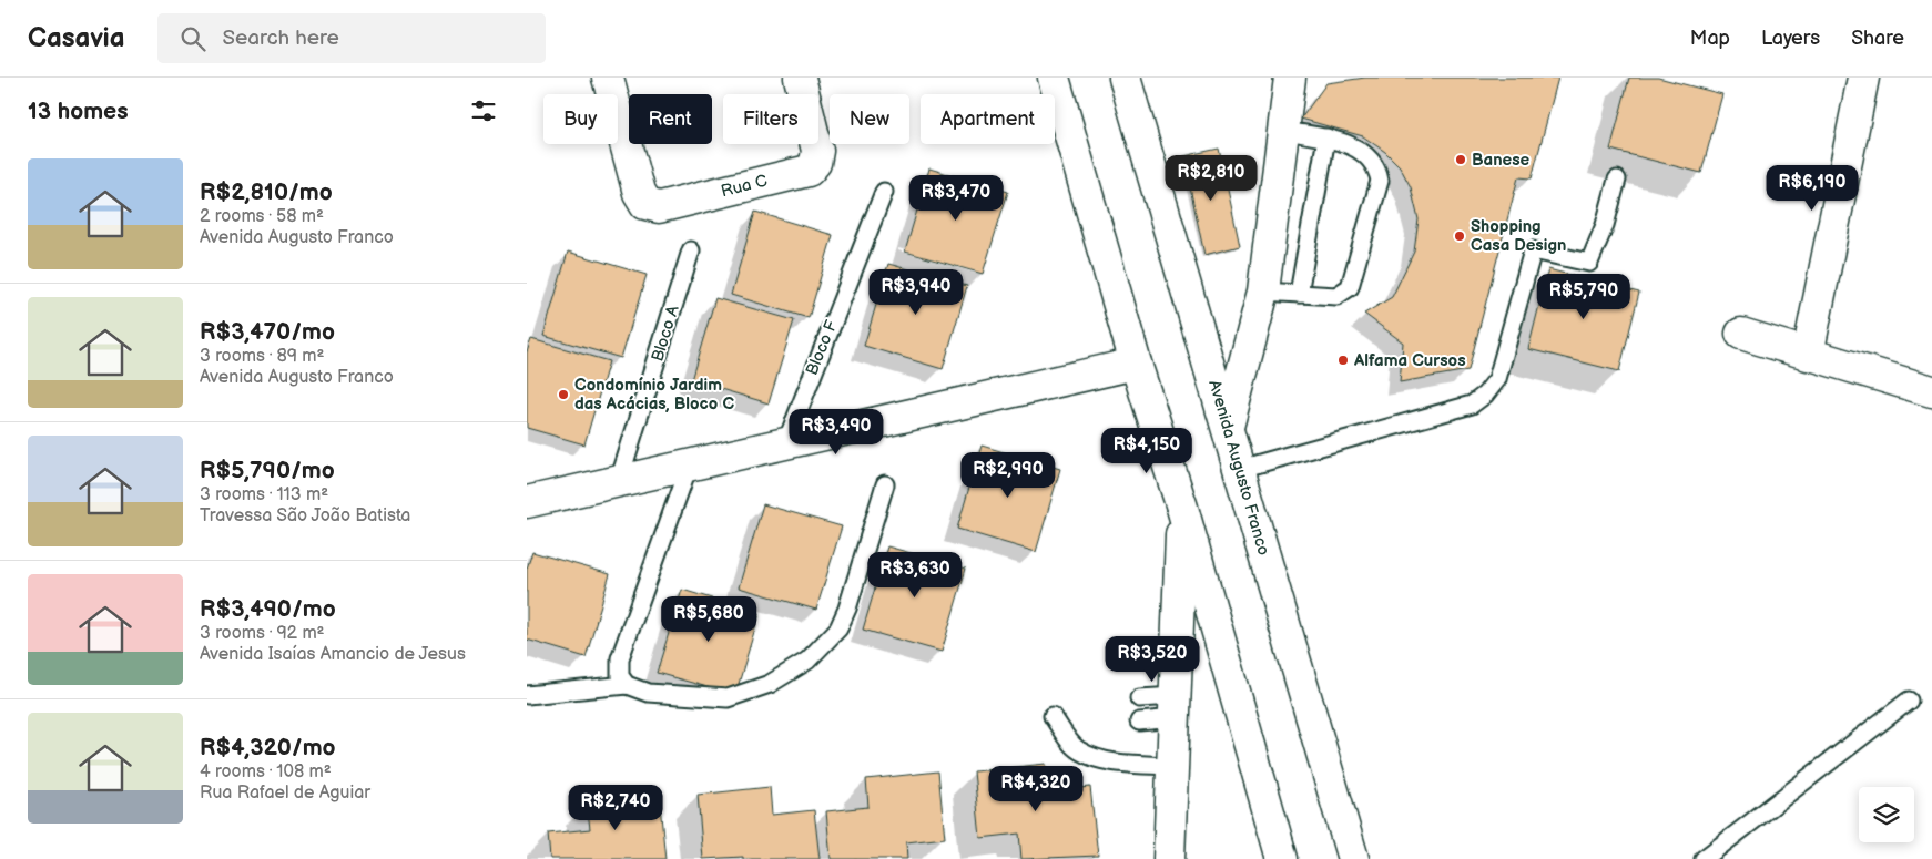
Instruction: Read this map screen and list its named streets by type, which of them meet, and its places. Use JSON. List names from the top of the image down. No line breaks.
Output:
{"streets":{"street":["Rua C","Avenida Augusto Franco"],"lane":["Bloco A","Bloco F"]},"places":["Banese","Shopping Casa Design","Alfama Cursos","Condomínio Jardim das Acácias, Bloco C"],"page":{"header":"Casavia","search":"Search here","nav":["Map","Layers","Share"],"heading":"13 homes","chip":["Buy","Rent","Filters","New","Apartment"],"list":[{"name":"R$2,810/mo","note":"2 rooms · 58 m² · Avenida Augusto Franco"},{"name":"R$3,470/mo","note":"3 rooms · 89 m² · Avenida Augusto Franco"},{"name":"R$5,790/mo","note":"3 rooms · 113 m² · Travessa São João Batista"},{"name":"R$3,490/mo","note":"3 rooms · 92 m² · Avenida Isaías Amancio de Jesus"},{"name":"R$4,320/mo","note":"4 rooms · 108 m² · Rua Rafael de Aguiar"}],"price":["R$2,810","R$6,190","R$3,470","R$3,940","R$5,790","R$3,490","R$4,150","R$2,990","R$3,630","R$5,680","R$3,520","R$4,320","R$2,740"]}}
